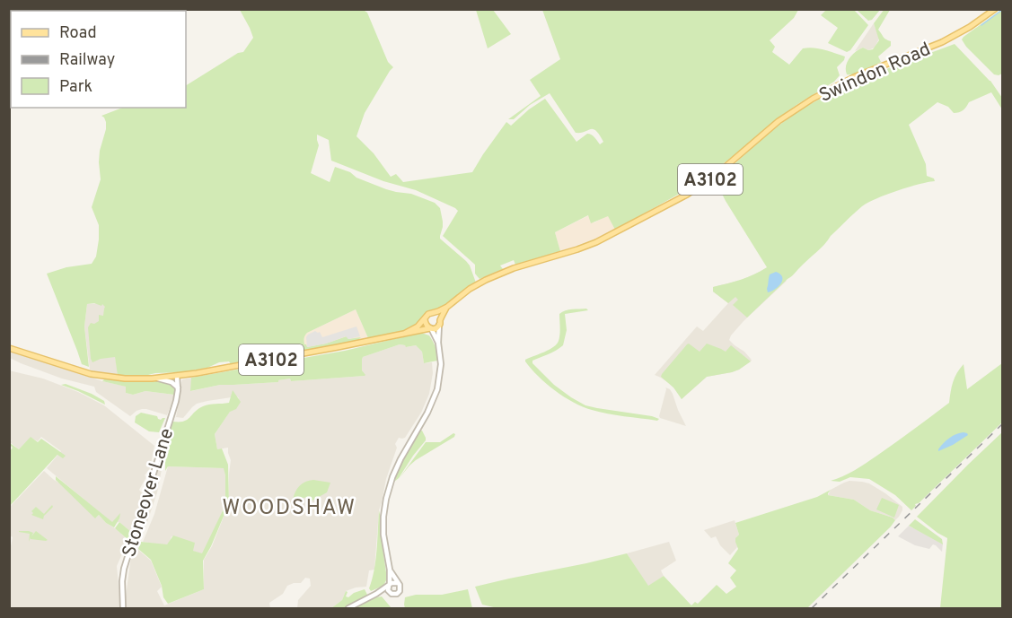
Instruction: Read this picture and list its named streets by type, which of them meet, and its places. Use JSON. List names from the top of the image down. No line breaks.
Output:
{"streets":{"main road":["Swindon Road","A3102"],"street":["Stoneover Lane"]},"crossings":[["Swindon Road","A3102"],["A3102","Stoneover Lane"]],"districts":["WOODSHAW"],"legend":["Road","Railway","Park"]}
